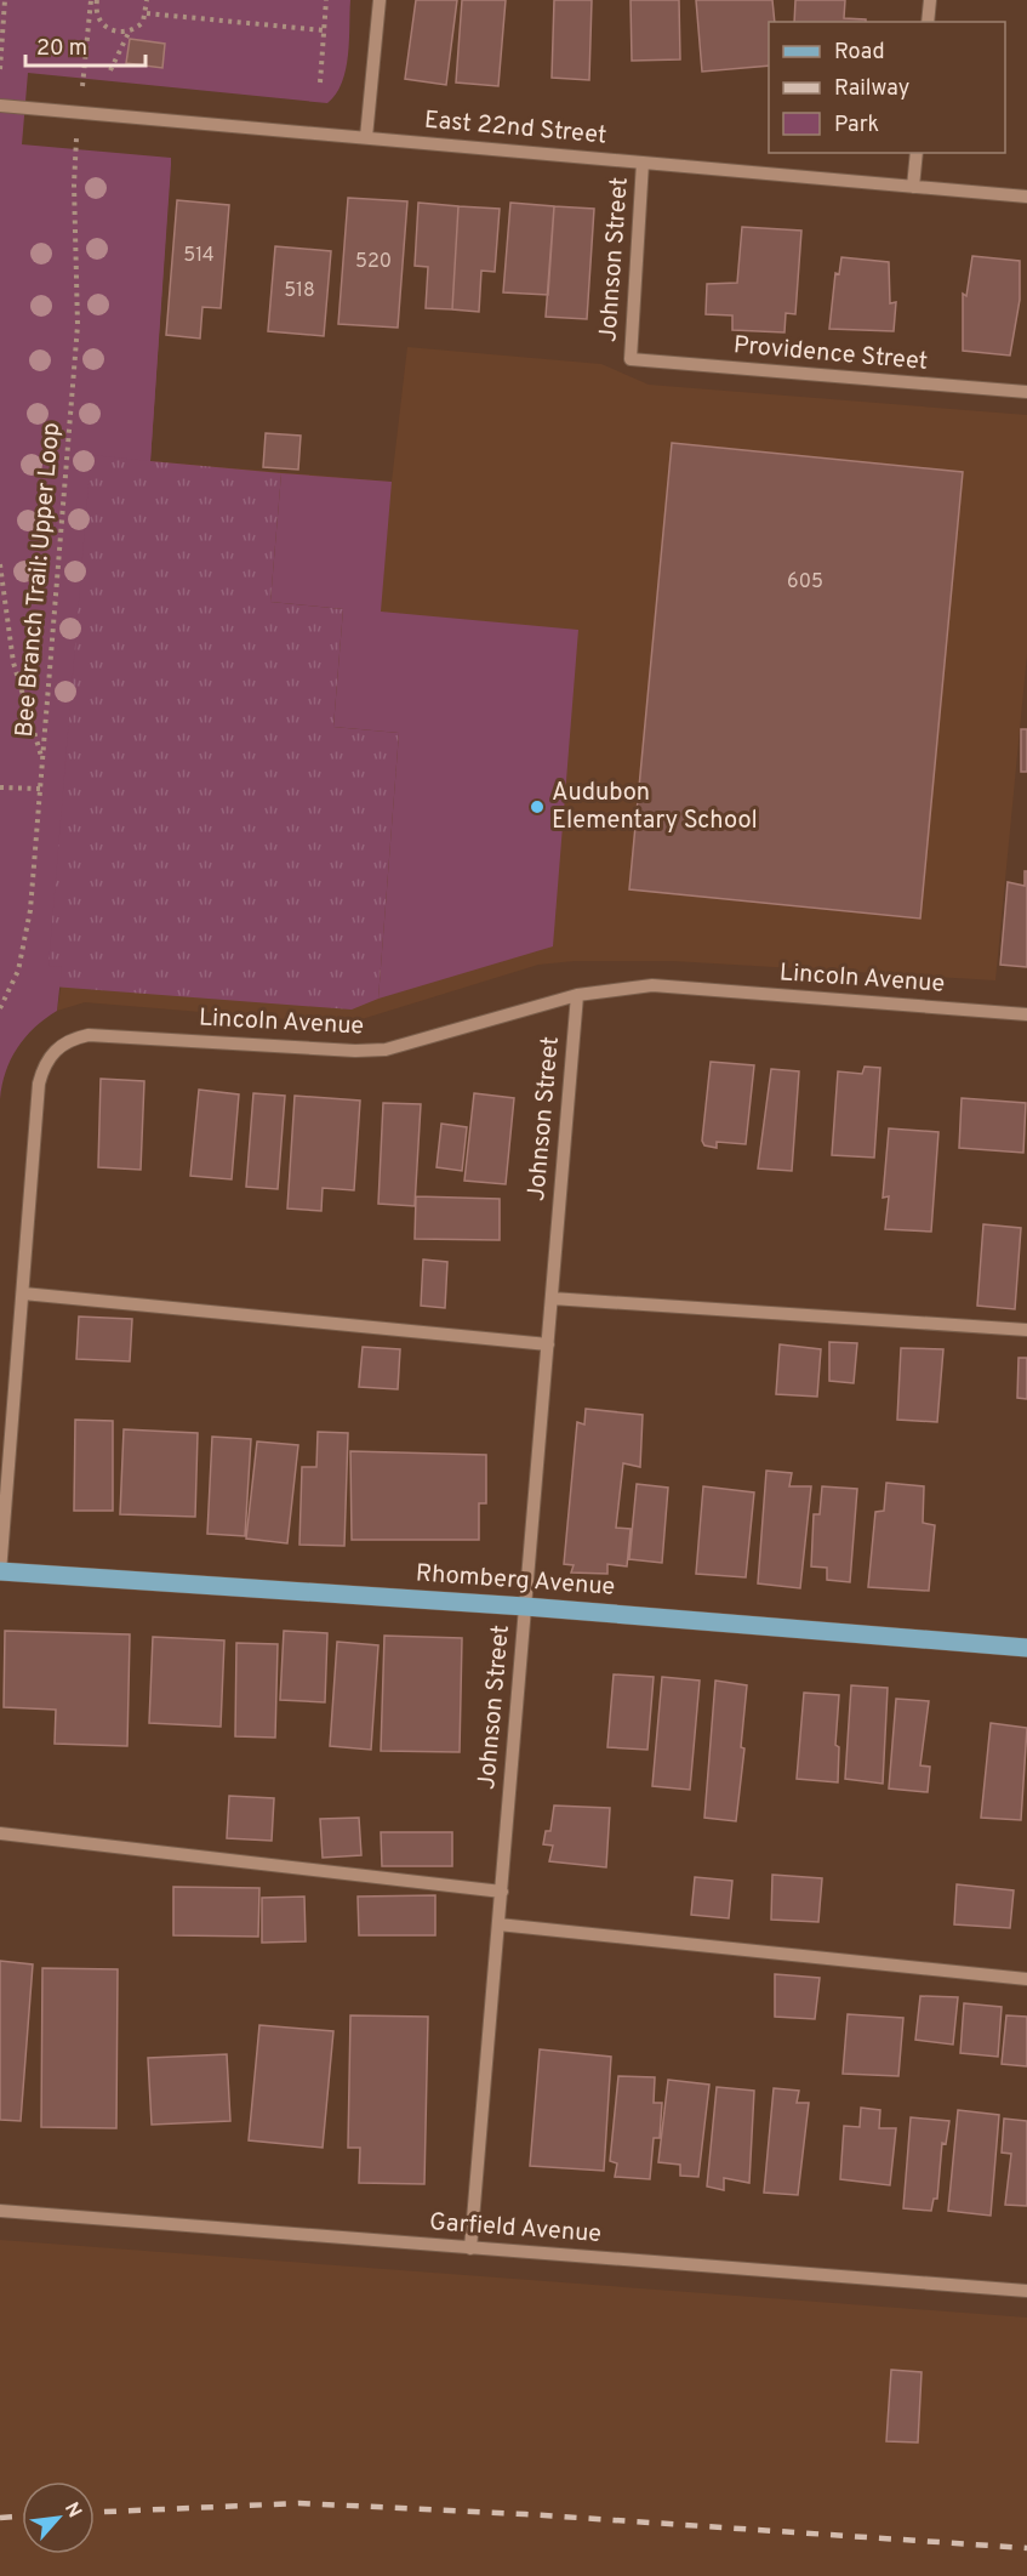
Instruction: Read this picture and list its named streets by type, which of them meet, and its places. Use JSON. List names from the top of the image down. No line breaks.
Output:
{"streets":{"main road":["Rhomberg Avenue"],"street":["East 22nd Street","Johnson Street","Providence Street","Lincoln Avenue","Garfield Avenue"],"path":["Bee Branch Trail: Upper Loop"]},"crossings":[["East 22nd Street","Johnson Street"],["Johnson Street","Providence Street"],["Johnson Street","Lincoln Avenue"],["Johnson Street","Rhomberg Avenue"],["Johnson Street","Garfield Avenue"],["Lincoln Avenue","Rhomberg Avenue"]],"places":["Audubon Elementary School"],"house_numbers":["514","520","518","605"],"legend":["Road","Railway","Park"],"scale_bar":"20 m","north":"top right"}
